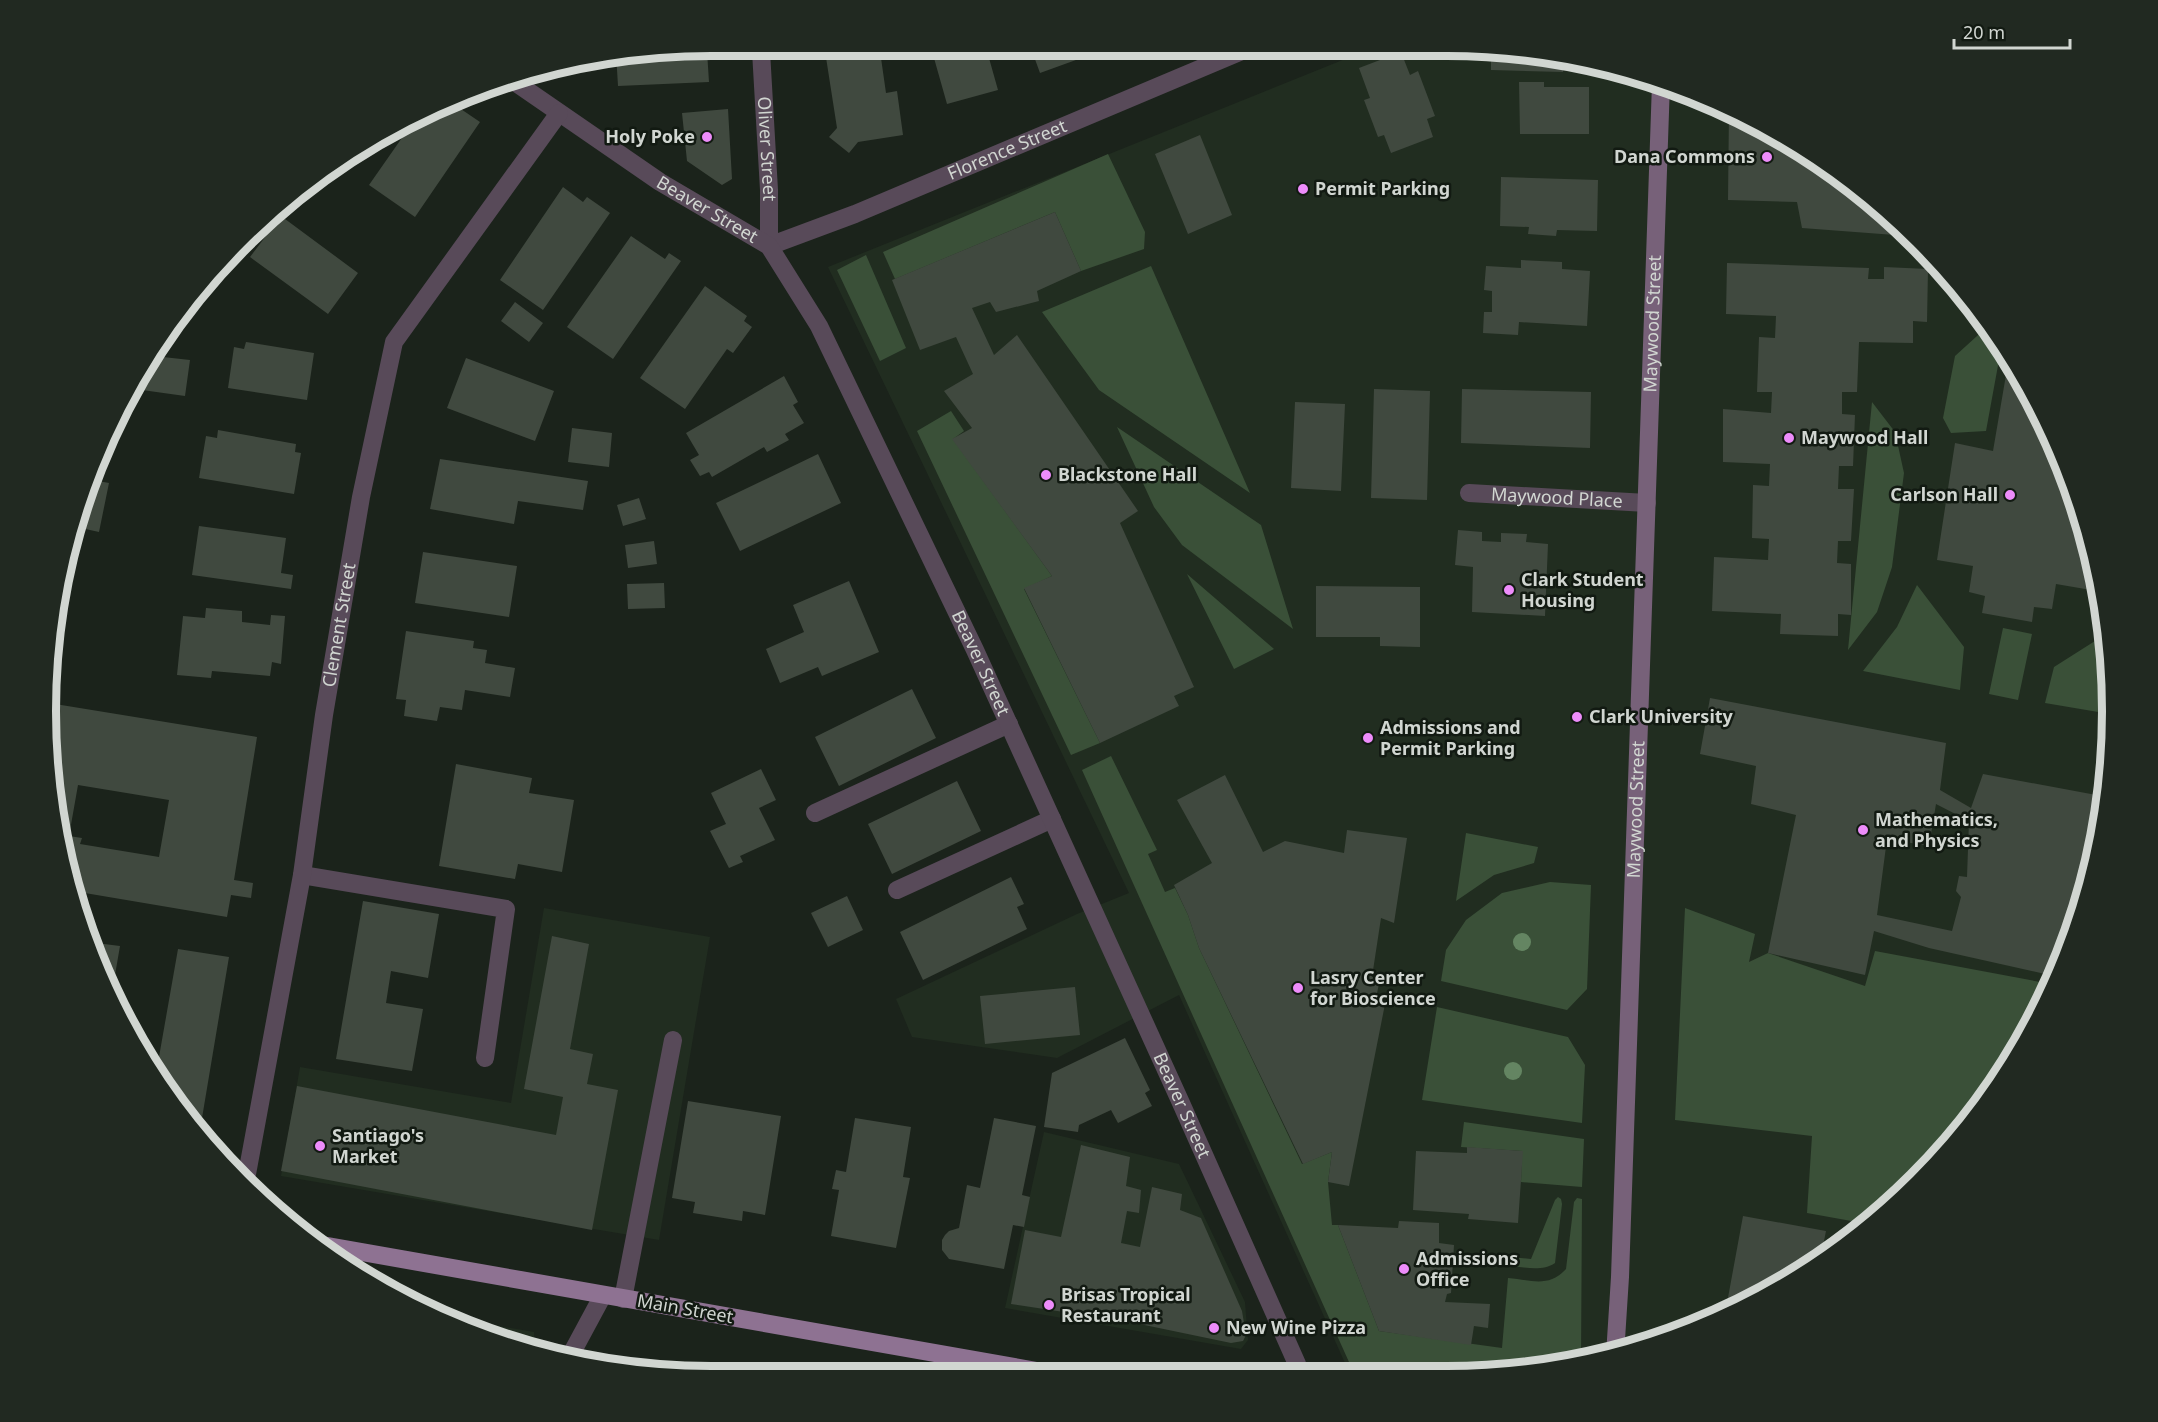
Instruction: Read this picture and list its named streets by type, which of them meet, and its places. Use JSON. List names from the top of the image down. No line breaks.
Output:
{"streets":{"main road":["Main Street"],"street":["Oliver Street","Florence Street","Beaver Street","Maywood Street","Maywood Place","Clement Street"]},"crossings":[["Oliver Street","Florence Street"],["Oliver Street","Beaver Street"],["Florence Street","Beaver Street"],["Beaver Street","Clement Street"],["Maywood Street","Maywood Place"]],"places":["Holy Poke","Dana Commons","Permit Parking","Maywood Hall","Blackstone Hall","Carlson Hall","Clark Student Housing","Clark University","Admissions and Permit Parking","Mathematics, and Physics","Lasry Center for Bioscience","Santiago's Market","Admissions Office","Brisas Tropical Restaurant","New Wine Pizza"],"scale_bar":"20 m"}
